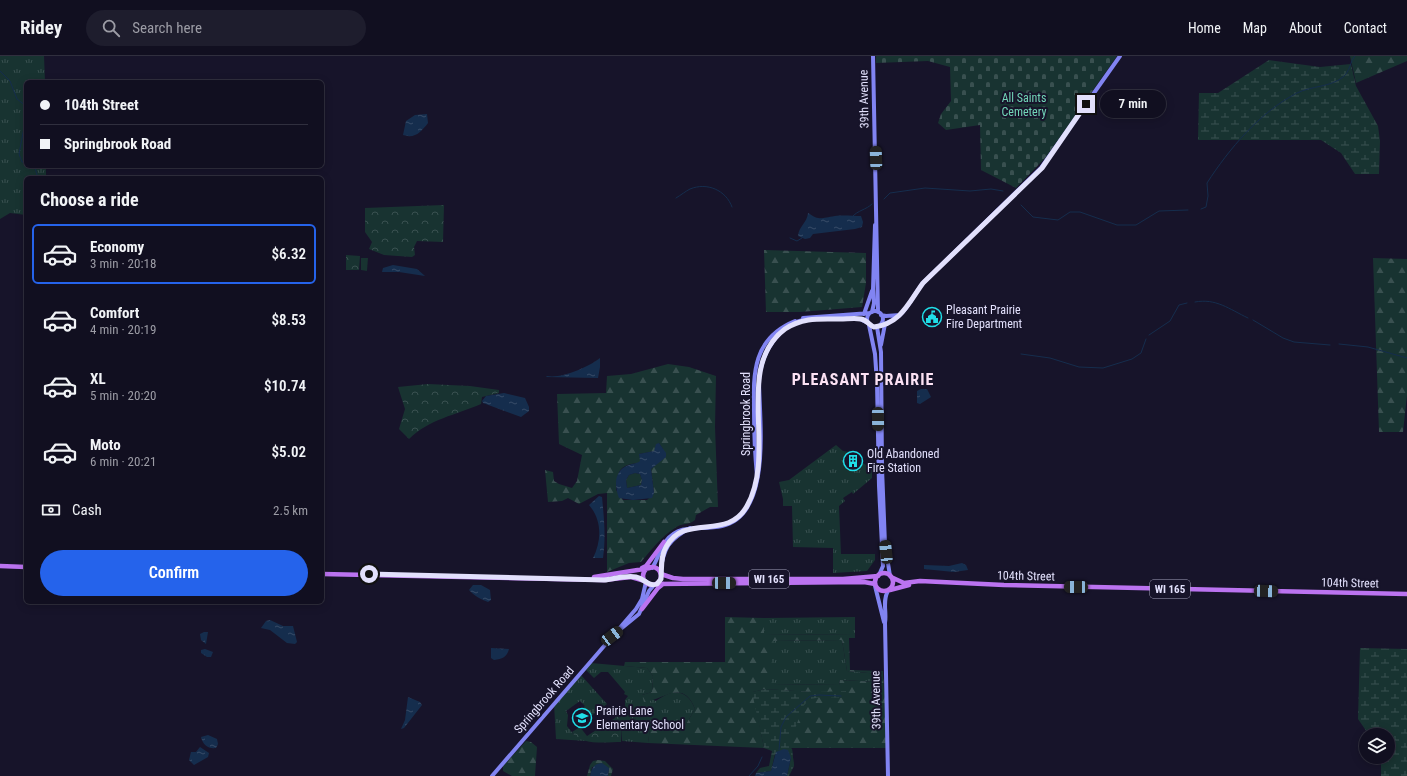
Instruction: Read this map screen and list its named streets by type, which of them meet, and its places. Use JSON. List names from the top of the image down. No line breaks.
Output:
{"streets":{"main road":["104th Street","WI 165"],"street":["39th Avenue","Springbrook Road"]},"crossings":[["39th Avenue","Springbrook Road"],["39th Avenue","104th Street"],["39th Avenue","WI 165"],["Springbrook Road","WI 165"],["104th Street","WI 165"]],"districts":["PLEASANT PRAIRIE"],"parks":["All Saints Cemetery"],"places":{"public building":["Pleasant Prairie Fire Department"],"building":["Old Abandoned Fire Station"],"school or university":["Prairie Lane Elementary School"]},"page":{"header":"Ridey","search":"Search here","nav":["Home","Map","About","Contact"],"banner":["104th Street","Springbrook Road"],"bubble":"7 min","heading":"Choose a ride","list":[{"name":"Economy","note":"3 min · 20:18","value":"$6.32"},{"name":"Comfort","note":"4 min · 20:19","value":"$8.53"},{"name":"XL","note":"5 min · 20:20","value":"$10.74"},{"name":"Moto","note":"6 min · 20:21","value":"$5.02"}],"pay":["Cash","2.5 km"],"buttons":"Confirm"}}
